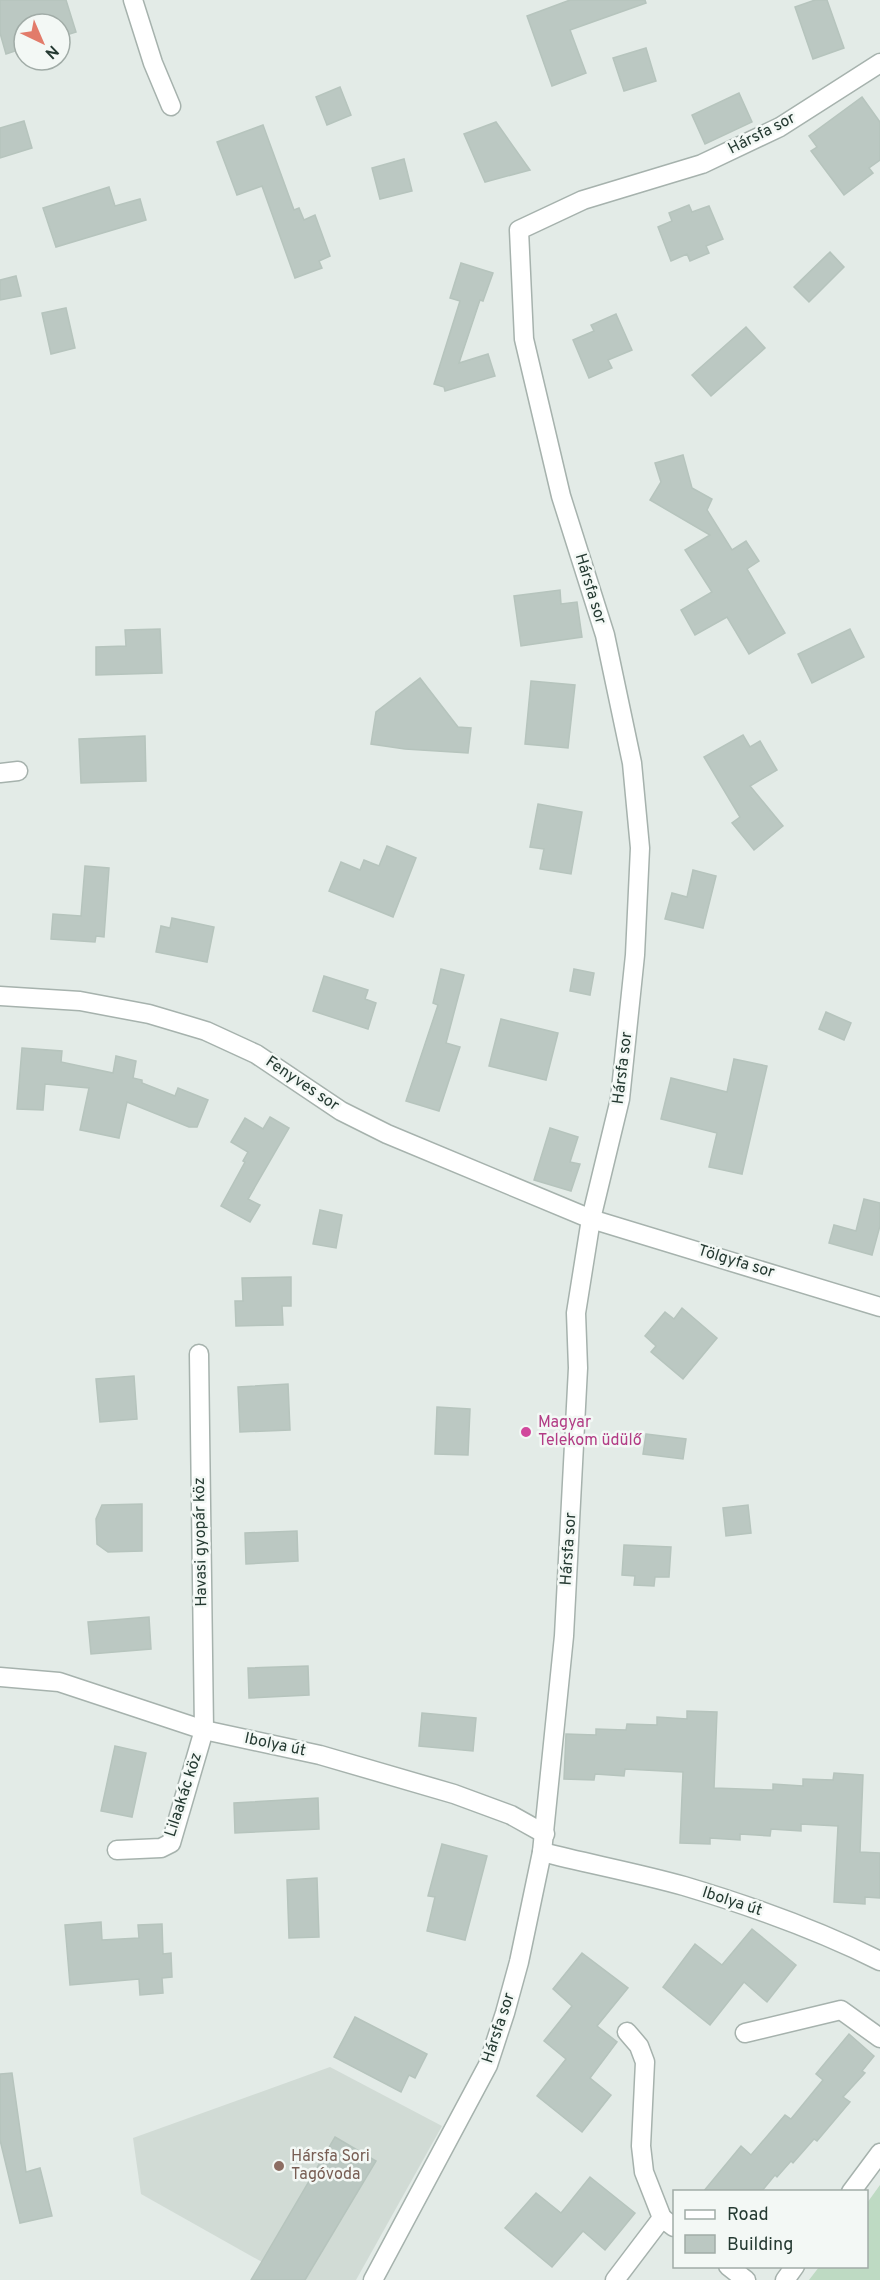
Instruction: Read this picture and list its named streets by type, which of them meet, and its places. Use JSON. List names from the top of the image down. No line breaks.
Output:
{"streets":{"street":["Hársfa sor","Fenyves sor","Tölgyfa sor","Havasi gyopár köz","Ibolya út","Lilaakác köz"]},"crossings":[["Hársfa sor","Fenyves sor"],["Hársfa sor","Tölgyfa sor"],["Hársfa sor","Ibolya út"],["Fenyves sor","Tölgyfa sor"],["Havasi gyopár köz","Ibolya út"],["Havasi gyopár köz","Lilaakác köz"],["Ibolya út","Lilaakác köz"]],"places":["Magyar Telekom üdülő","Hársfa Sori Tagóvoda"],"legend":["Road","Building"],"north":"bottom right"}
